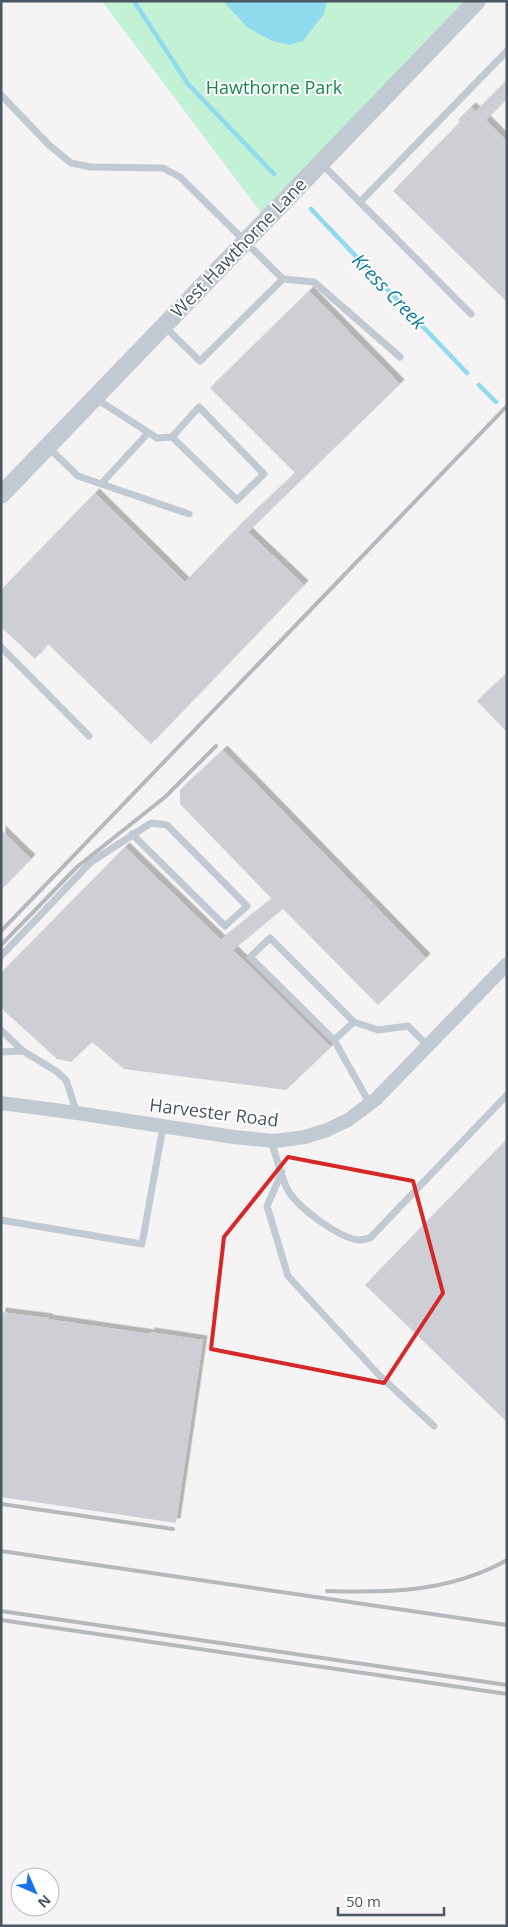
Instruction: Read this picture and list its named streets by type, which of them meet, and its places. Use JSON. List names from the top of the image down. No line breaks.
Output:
{"streets":{"street":["West Hawthorne Lane","Harvester Road"]},"water":["Kress Creek"],"parks":["Hawthorne Park"],"scale_bar":"50 m","north":"bottom right"}
